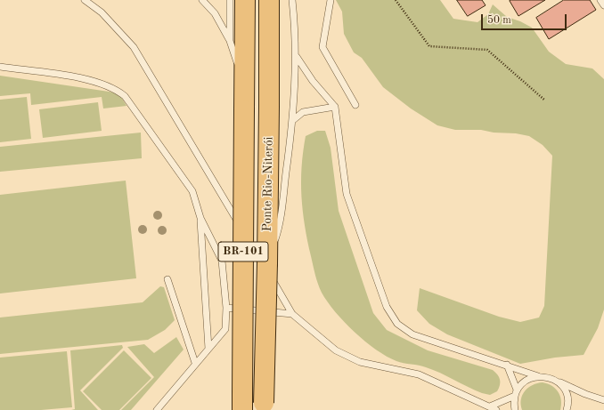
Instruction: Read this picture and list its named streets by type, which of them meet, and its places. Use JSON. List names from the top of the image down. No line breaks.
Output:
{"streets":{"highway":["Ponte Rio-Niterói","BR-101"]},"scale_bar":"50 m"}
